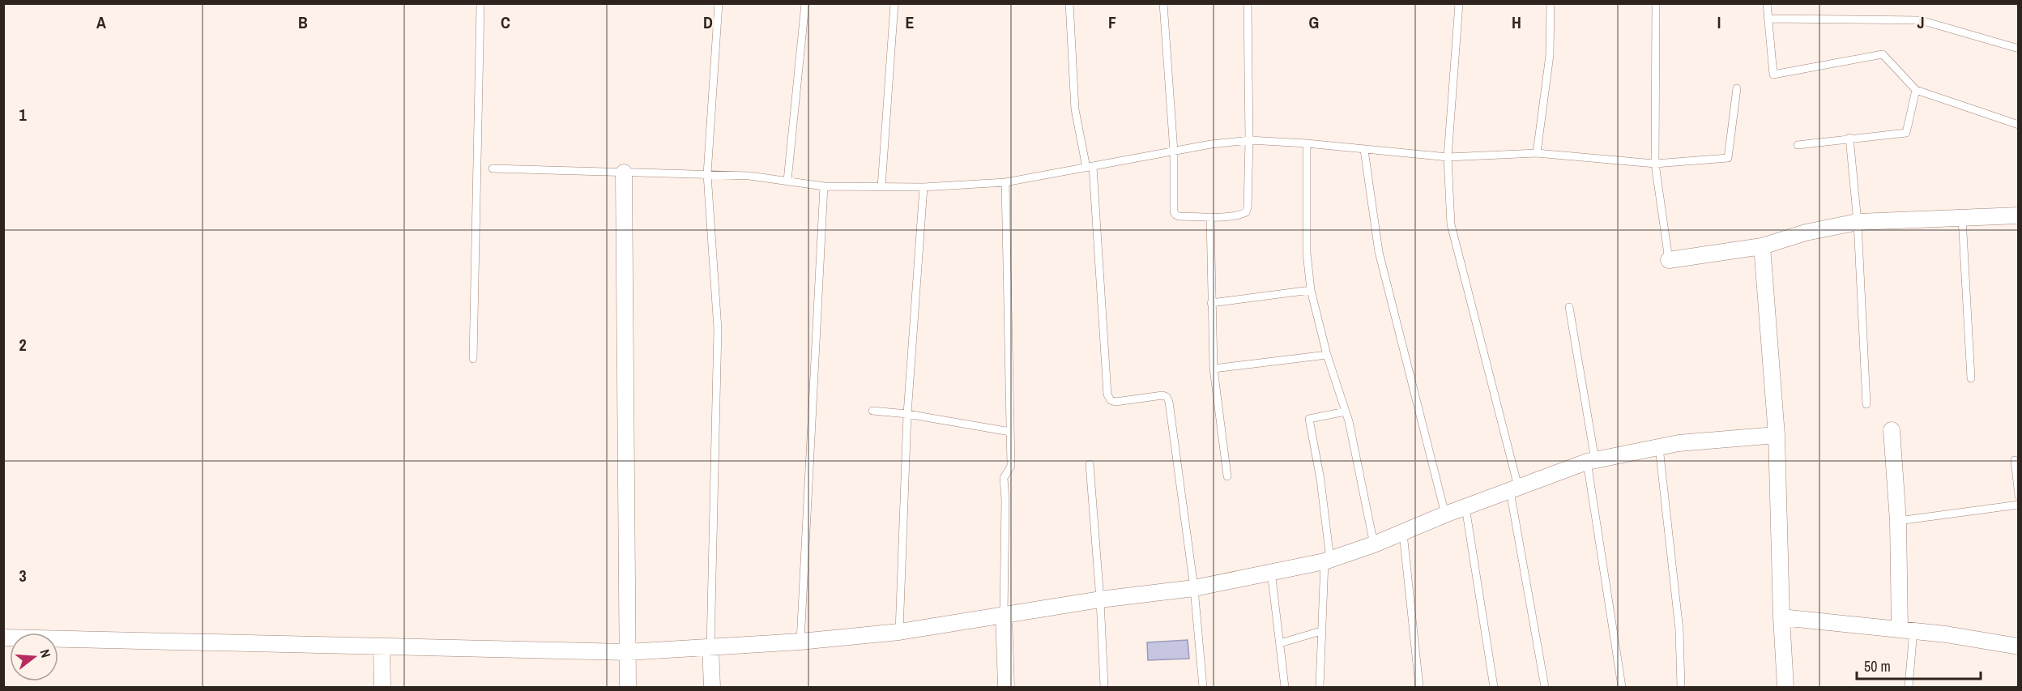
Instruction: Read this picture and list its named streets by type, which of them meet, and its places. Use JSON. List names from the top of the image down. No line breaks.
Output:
{"scale_bar":"50 m","north":"right","grid":{"columns":["A","B","C","D","E","F","G","H","I","J"],"rows":["1","2","3"]}}
